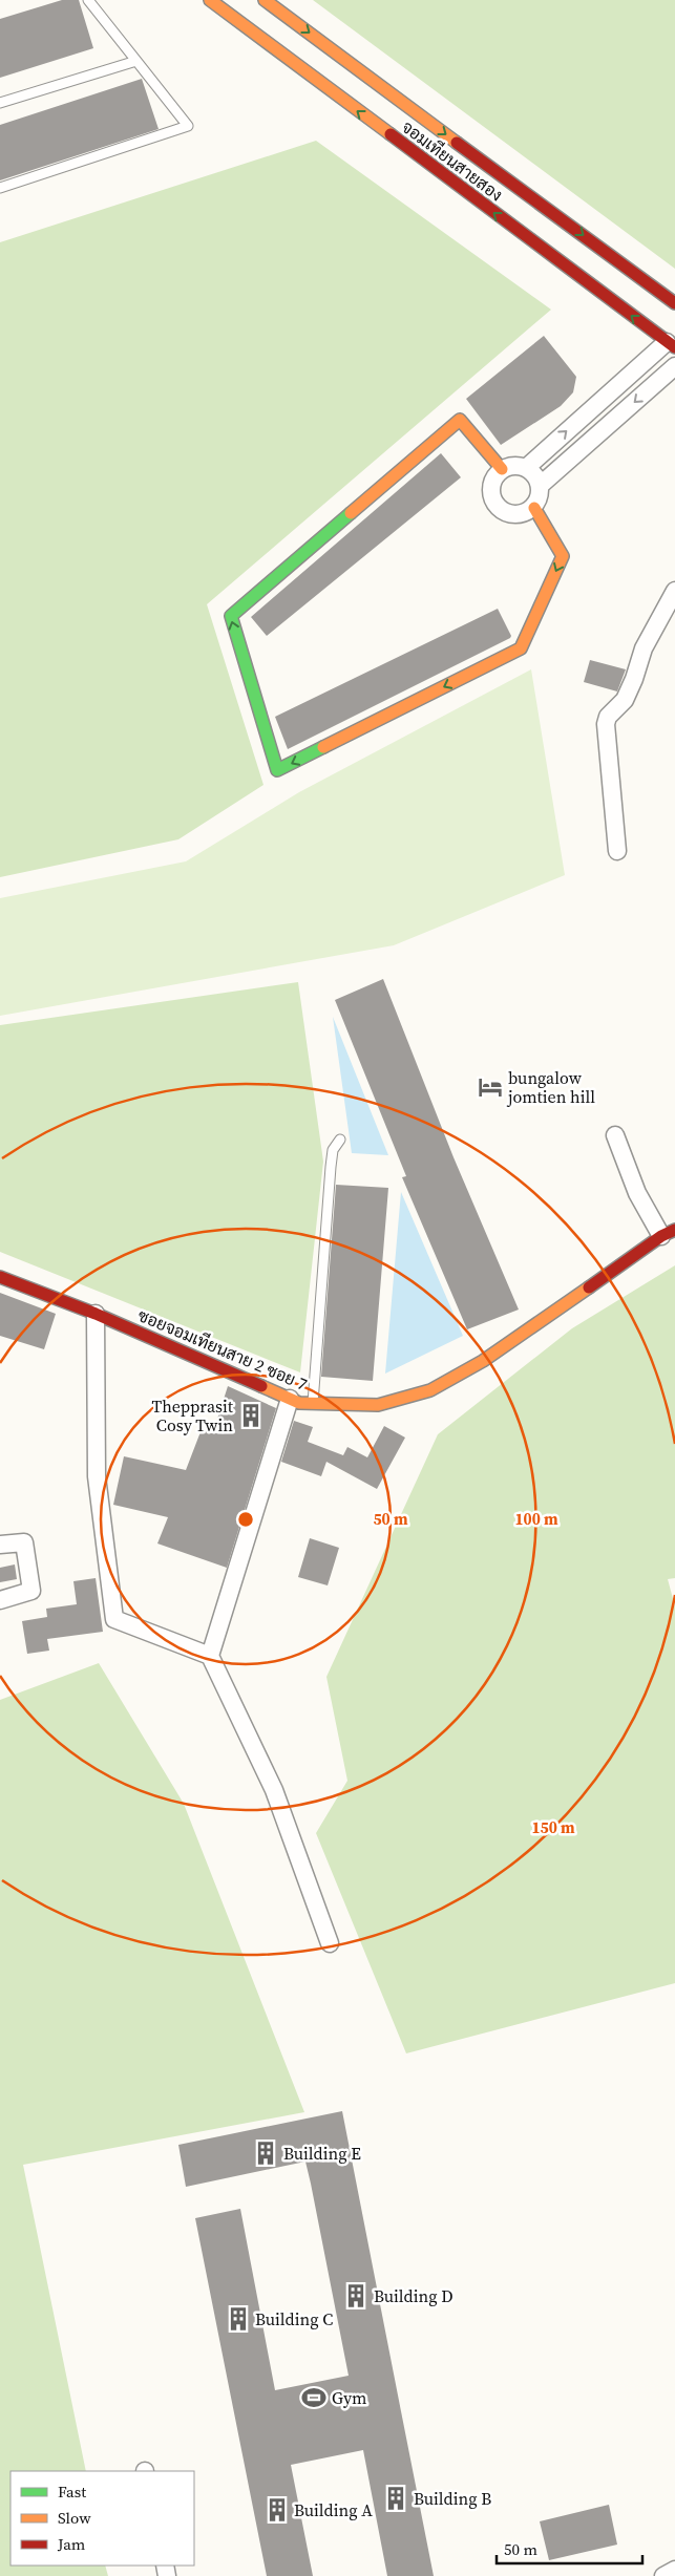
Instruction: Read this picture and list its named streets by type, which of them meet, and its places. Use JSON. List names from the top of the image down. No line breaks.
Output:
{"streets":{"street":["จอมเทียนสายสอง","ซอยจอมเทียนสาย 2 ซอย 7"]},"places":{"hotel":["bungalow jomtien hill"],"building":["Thepprasit Cosy Twin","Building E","Building D","Building C","Building B","Building A"],"sports":["Gym"]},"legend":["Fast","Slow","Jam"],"scale_bar":"50 m","rings":["50 m","100 m","150 m"]}
